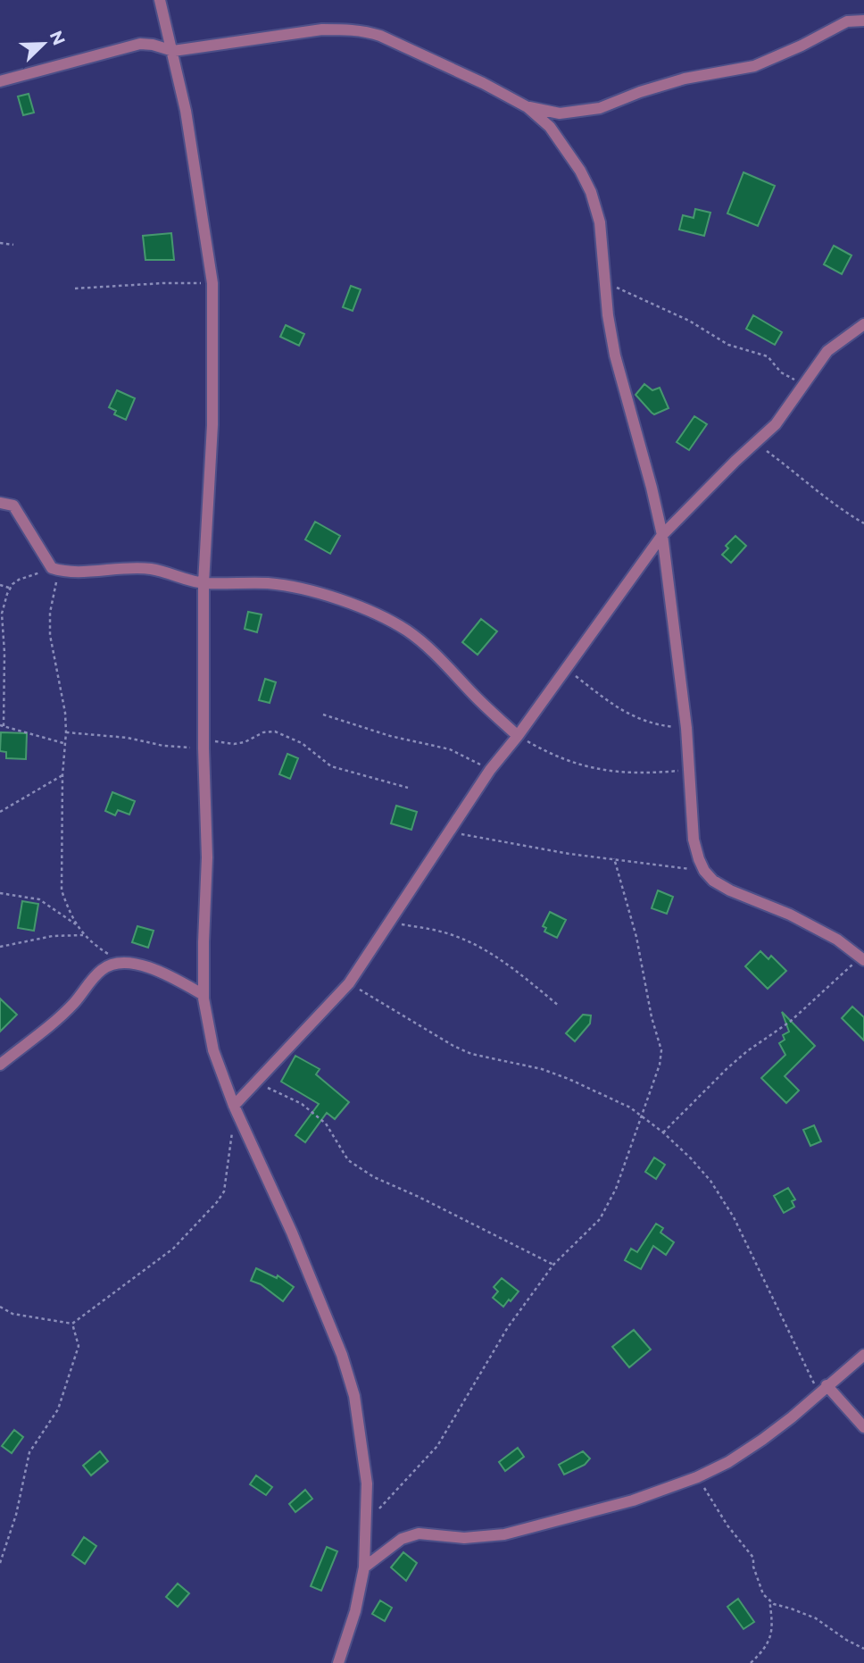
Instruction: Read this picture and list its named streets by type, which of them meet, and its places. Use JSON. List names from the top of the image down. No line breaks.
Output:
{"north":"top right"}
